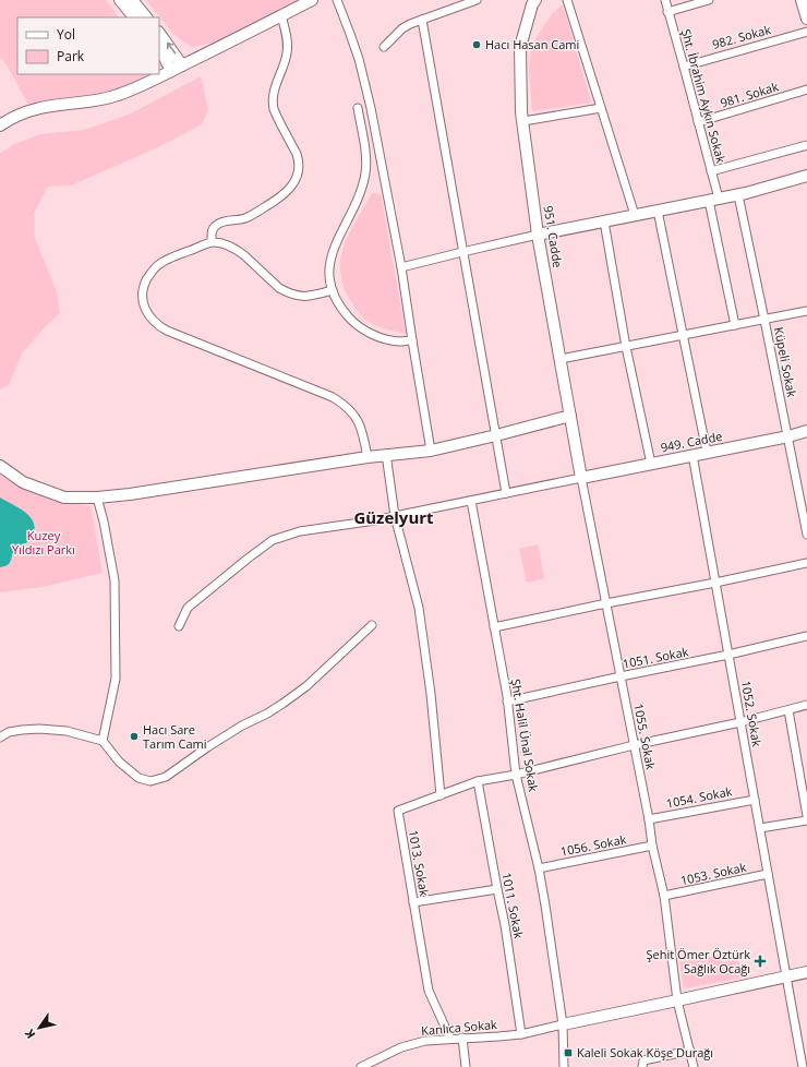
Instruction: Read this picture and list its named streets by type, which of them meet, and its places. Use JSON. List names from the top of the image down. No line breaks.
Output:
{"streets":{"street":["982. Sokak","981. Sokak","Şht. İbrahim Aykın Sokak","951. Cadde","Küpeli Sokak","949. Cadde","1051. Sokak","1052. Sokak","Şht. Halil Ünal Sokak","1055. Sokak","1054. Sokak","1056. Sokak","1013. Sokak","1053. Sokak","1011. Sokak","Kanlıca Sokak"]},"crossings":[["982. Sokak","Şht. İbrahim Aykın Sokak"],["981. Sokak","Şht. İbrahim Aykın Sokak"],["951. Cadde","949. Cadde"],["951. Cadde","1055. Sokak"],["Küpeli Sokak","949. Cadde"],["949. Cadde","1052. Sokak"],["949. Cadde","1055. Sokak"],["1051. Sokak","1052. Sokak"],["1051. Sokak","Şht. Halil Ünal Sokak"],["1051. Sokak","1055. Sokak"],["1052. Sokak","1054. Sokak"],["1052. Sokak","1013. Sokak"],["1052. Sokak","1053. Sokak"],["Şht. Halil Ünal Sokak","1056. Sokak"],["Şht. Halil Ünal Sokak","1013. Sokak"],["Şht. Halil Ünal Sokak","Kanlıca Sokak"],["1055. Sokak","1054. Sokak"],["1055. Sokak","1056. Sokak"],["1055. Sokak","1013. Sokak"],["1055. Sokak","1053. Sokak"],["1013. Sokak","1011. Sokak"],["1013. Sokak","Kanlıca Sokak"],["1011. Sokak","Kanlıca Sokak"]],"districts":["Güzelyurt"],"parks":["Kuzey Yıldızı Parkı"],"places":{"other":["Hacı Hasan Cami","Hacı Sare Tarım Cami"],"health":["Şehit Ömer Öztürk Sağlık Ocağı"],"transit":["Kaleli Sokak Köşe Durağı"]},"legend":["Yol","Park"],"north":"bottom left"}
